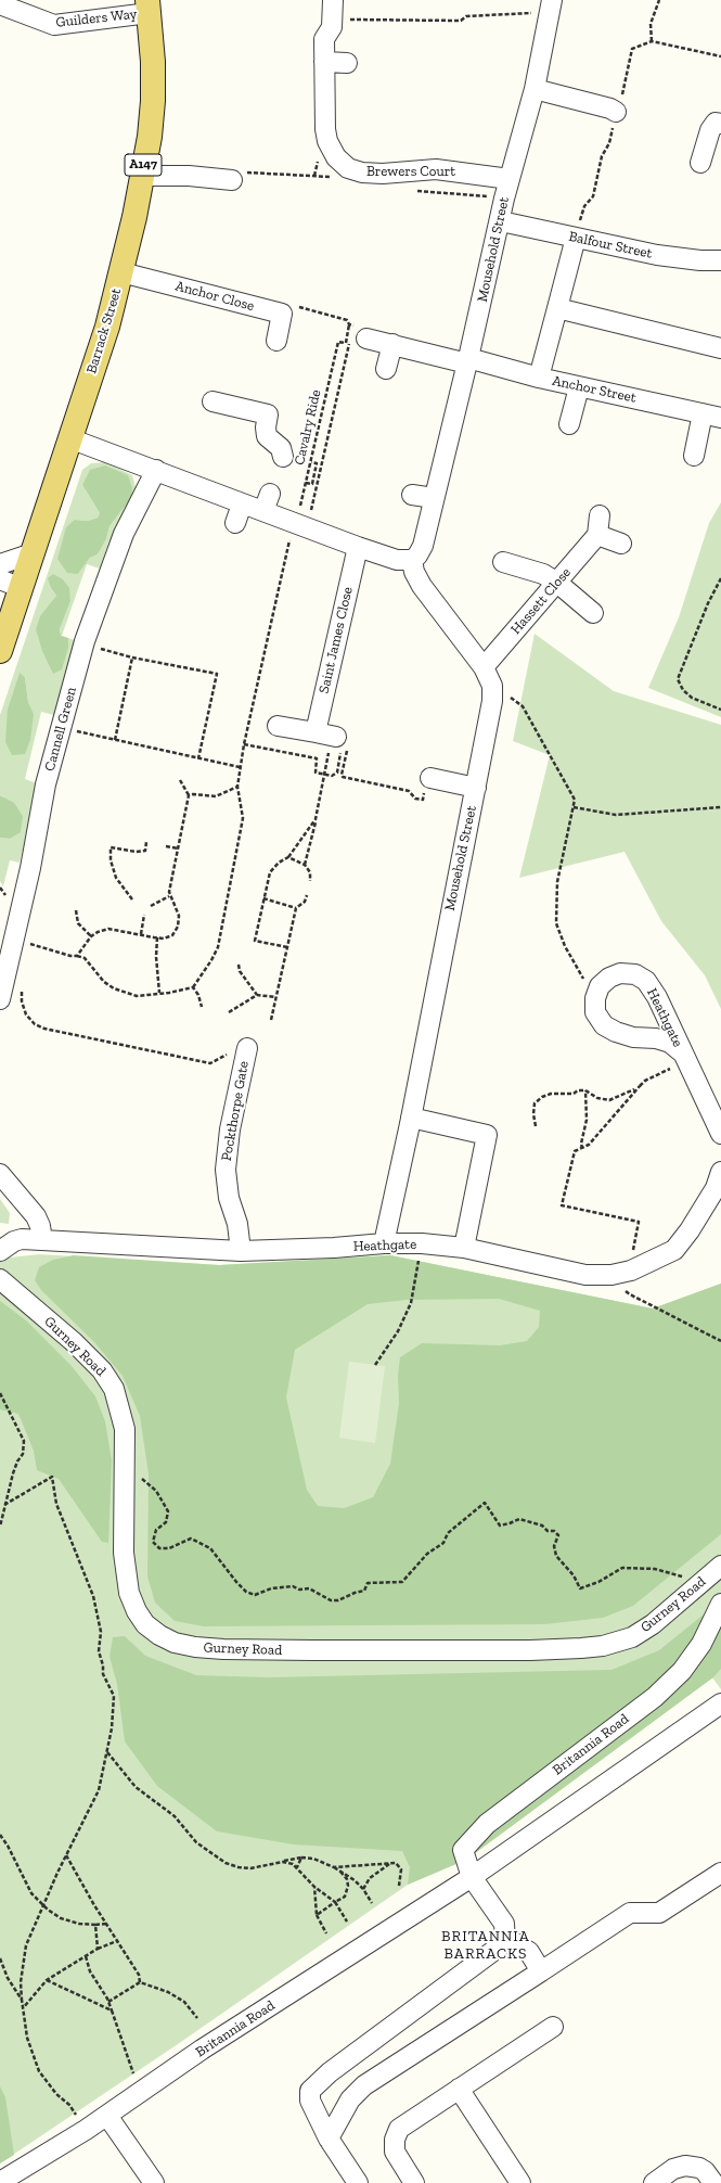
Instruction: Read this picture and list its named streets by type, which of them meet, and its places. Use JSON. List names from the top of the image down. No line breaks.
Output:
{"streets":{"main road":["A147","Barrack Street"],"street":["Guilders Way","Brewers Court","Balfour Street","Mousehold Street","Anchor Close","Anchor Street","Hassett Close","Saint James Close","Cannell Green","Heathgate","Pockthorpe Gate","Gurney Road","Britannia Road"],"path":["Cavalry Ride"]},"crossings":[["Guilders Way","Barrack Street"],["Brewers Court","Mousehold Street"],["Balfour Street","Mousehold Street"],["Mousehold Street","Anchor Street"],["Mousehold Street","Hassett Close"],["Mousehold Street","Heathgate"],["Anchor Close","Barrack Street"],["Heathgate","Pockthorpe Gate"]],"districts":["BRITANNIA BARRACKS"]}
